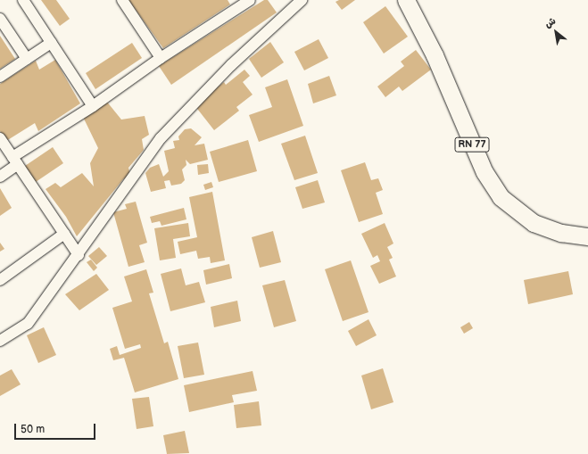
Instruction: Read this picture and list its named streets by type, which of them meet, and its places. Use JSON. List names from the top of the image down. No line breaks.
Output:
{"streets":{"main road":["RN 77"]},"scale_bar":"50 m","north":"top left"}
